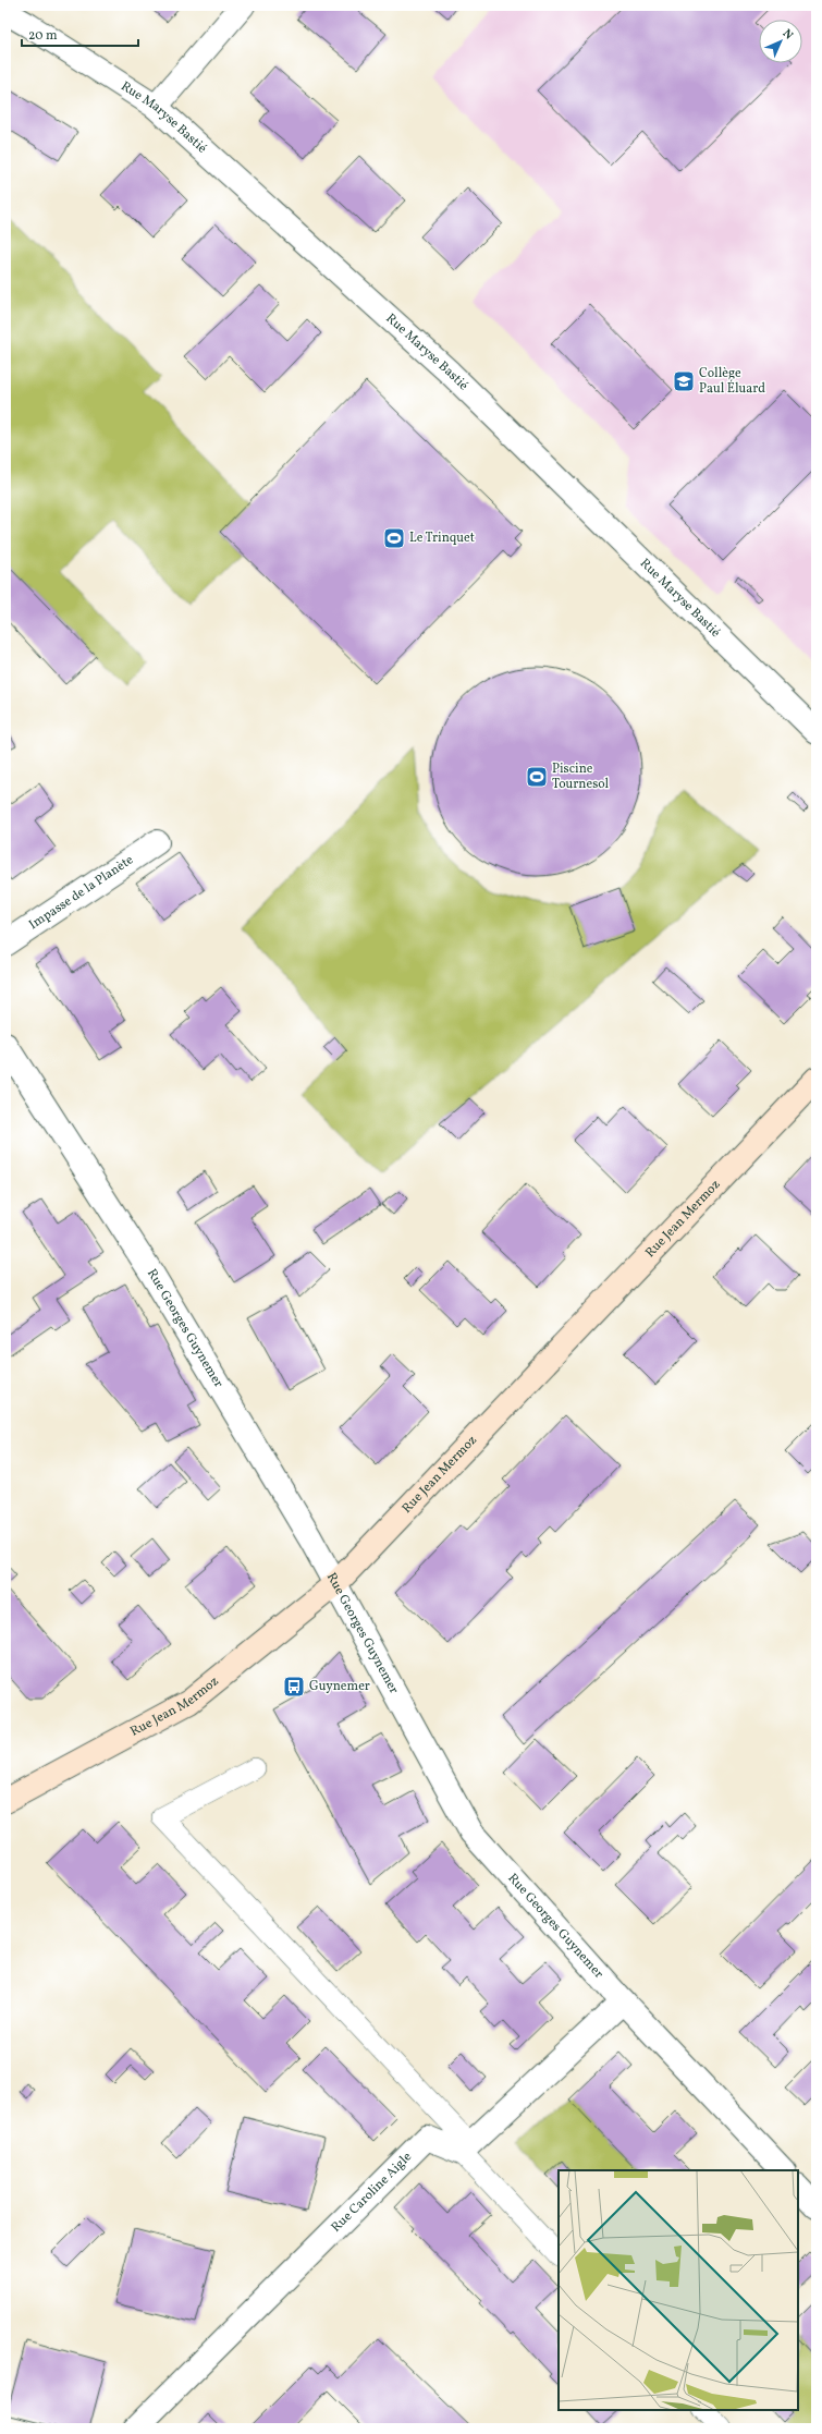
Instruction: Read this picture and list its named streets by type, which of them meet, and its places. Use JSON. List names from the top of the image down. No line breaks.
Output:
{"streets":{"main road":["Rue Jean Mermoz"],"street":["Rue Maryse Bastié","Impasse de la Planète","Rue Georges Guynemer","Rue Caroline Aigle"]},"crossings":[["Rue Jean Mermoz","Rue Georges Guynemer"]],"places":{"school or university":["Collège Paul Éluard"],"sports":["Le Trinquet","Piscine Tournesol"],"bus stop":["Guynemer"]},"scale_bar":"20 m","north":"top right"}
